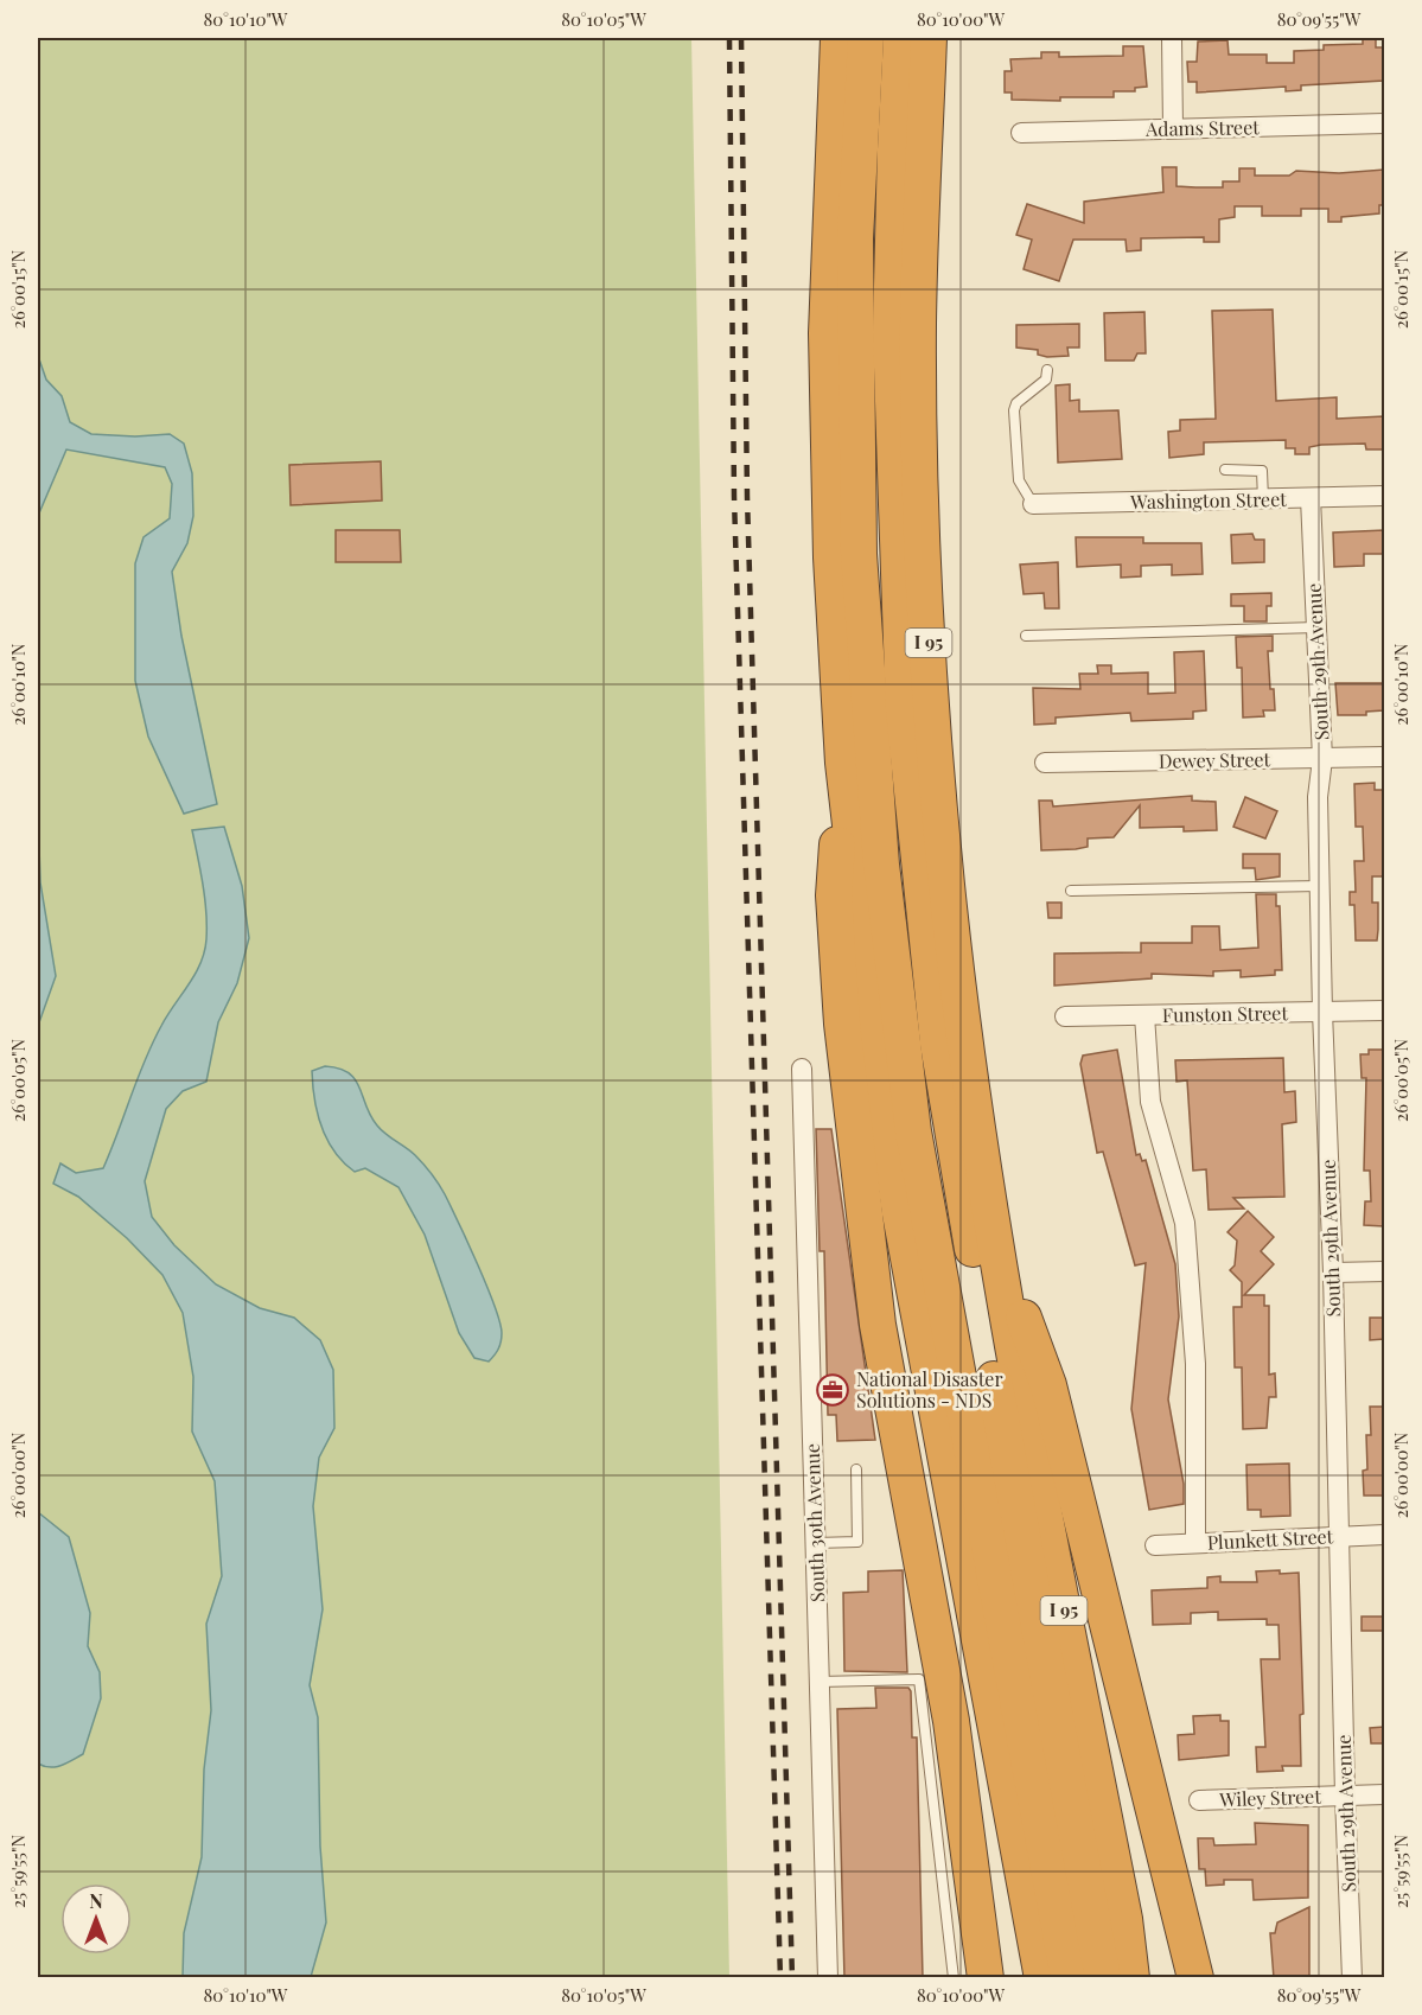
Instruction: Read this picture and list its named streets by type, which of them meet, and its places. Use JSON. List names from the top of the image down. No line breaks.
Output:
{"streets":{"highway":["I 95"],"street":["Adams Street","Washington Street","South 29th Avenue","Dewey Street","Funston Street","South 30th Avenue","Plunkett Street","Wiley Street"]},"crossings":[["Washington Street","South 29th Avenue"],["South 29th Avenue","Dewey Street"],["South 29th Avenue","Funston Street"],["South 29th Avenue","Plunkett Street"],["South 29th Avenue","Wiley Street"]],"places":{"office":["National Disaster Solutions - NDS"]},"north":"top","coordinates":["80°10'10\"W","80°10'05\"W","80°10'00\"W","80°09'55\"W","26°00'15\"N","26°00'10\"N","26°00'05\"N","26°00'00\"N","25°59'55\"N"]}
